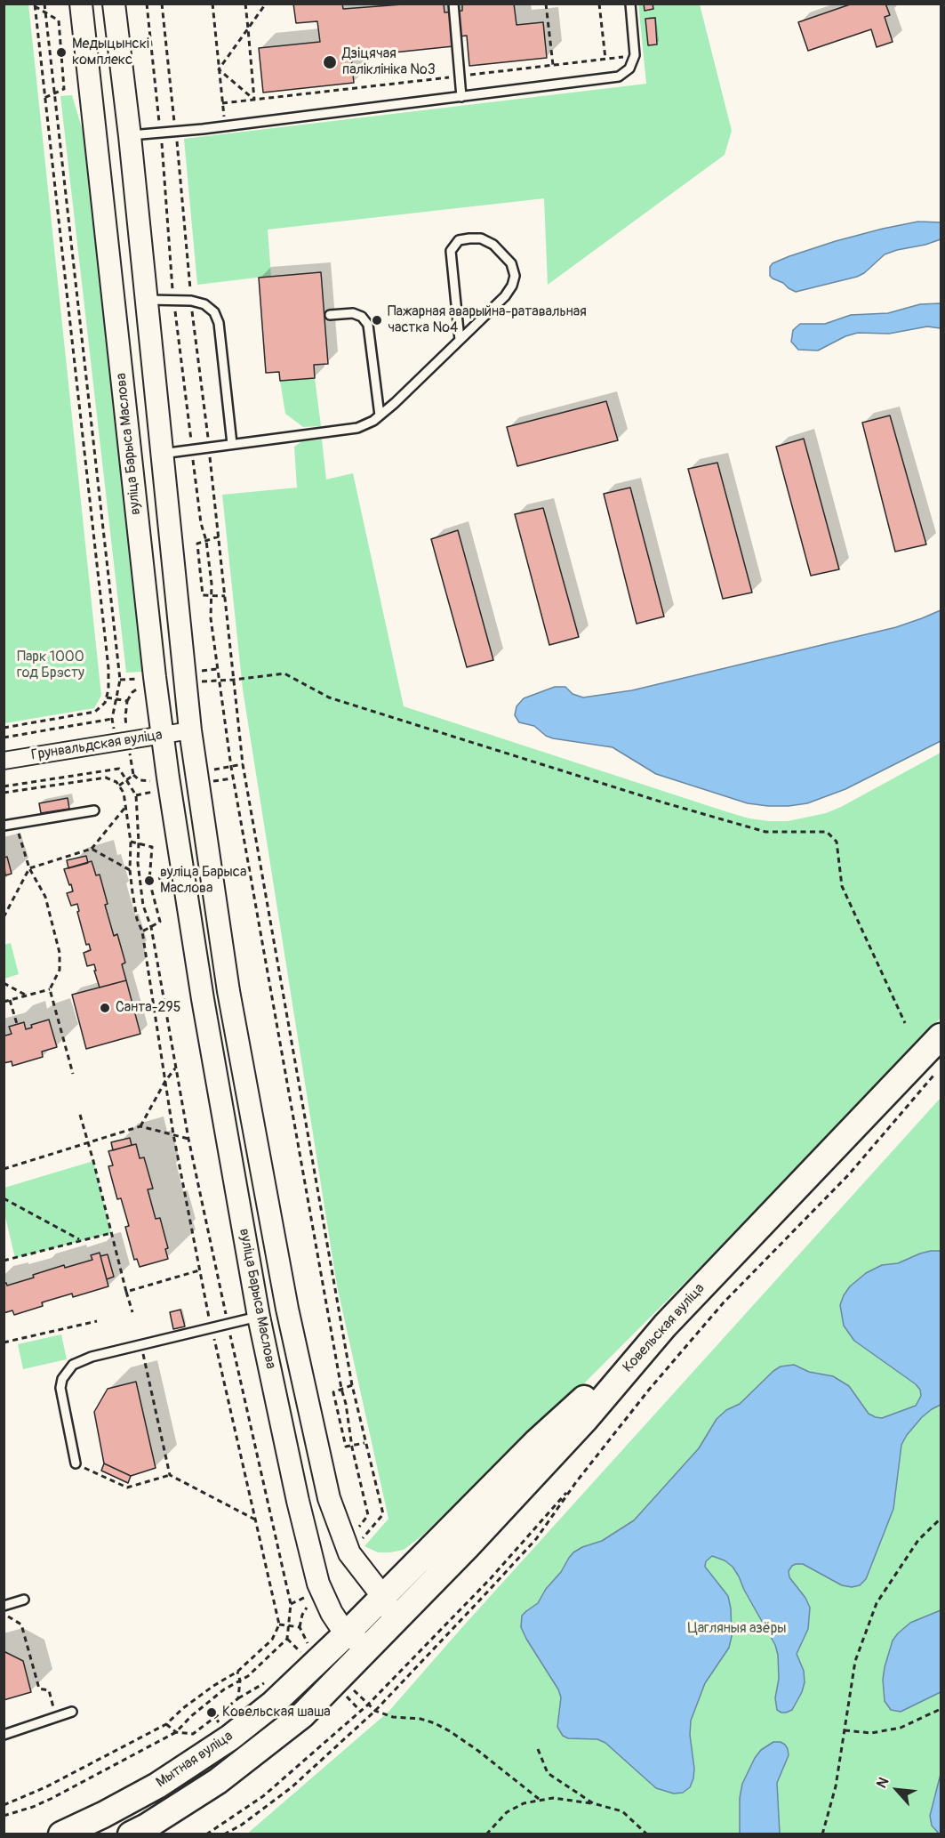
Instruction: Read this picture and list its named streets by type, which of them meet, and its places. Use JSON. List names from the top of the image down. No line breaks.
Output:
{"streets":{"highway":["Ковельская вуліца","Мытная вуліца"],"main road":["вуліца Барыса Маслова"],"street":["Грунвальдская вуліца"]},"crossings":[["вуліца Барыса Маслова","Грунвальдская вуліца"],["вуліца Барыса Маслова","Ковельская вуліца"],["вуліца Барыса Маслова","Мытная вуліца"],["Ковельская вуліца","Мытная вуліца"]],"parks":["Парк 1000 год Брэсту","Цагляныя азёры"],"places":["Медыцынскі комплекс","Дзіцячая паліклініка №3","Пажарная аварыйна-ратавальная частка №4","вуліца Барыса Маслова","Санта-295","Ковельская шаша"],"north":"top left"}
